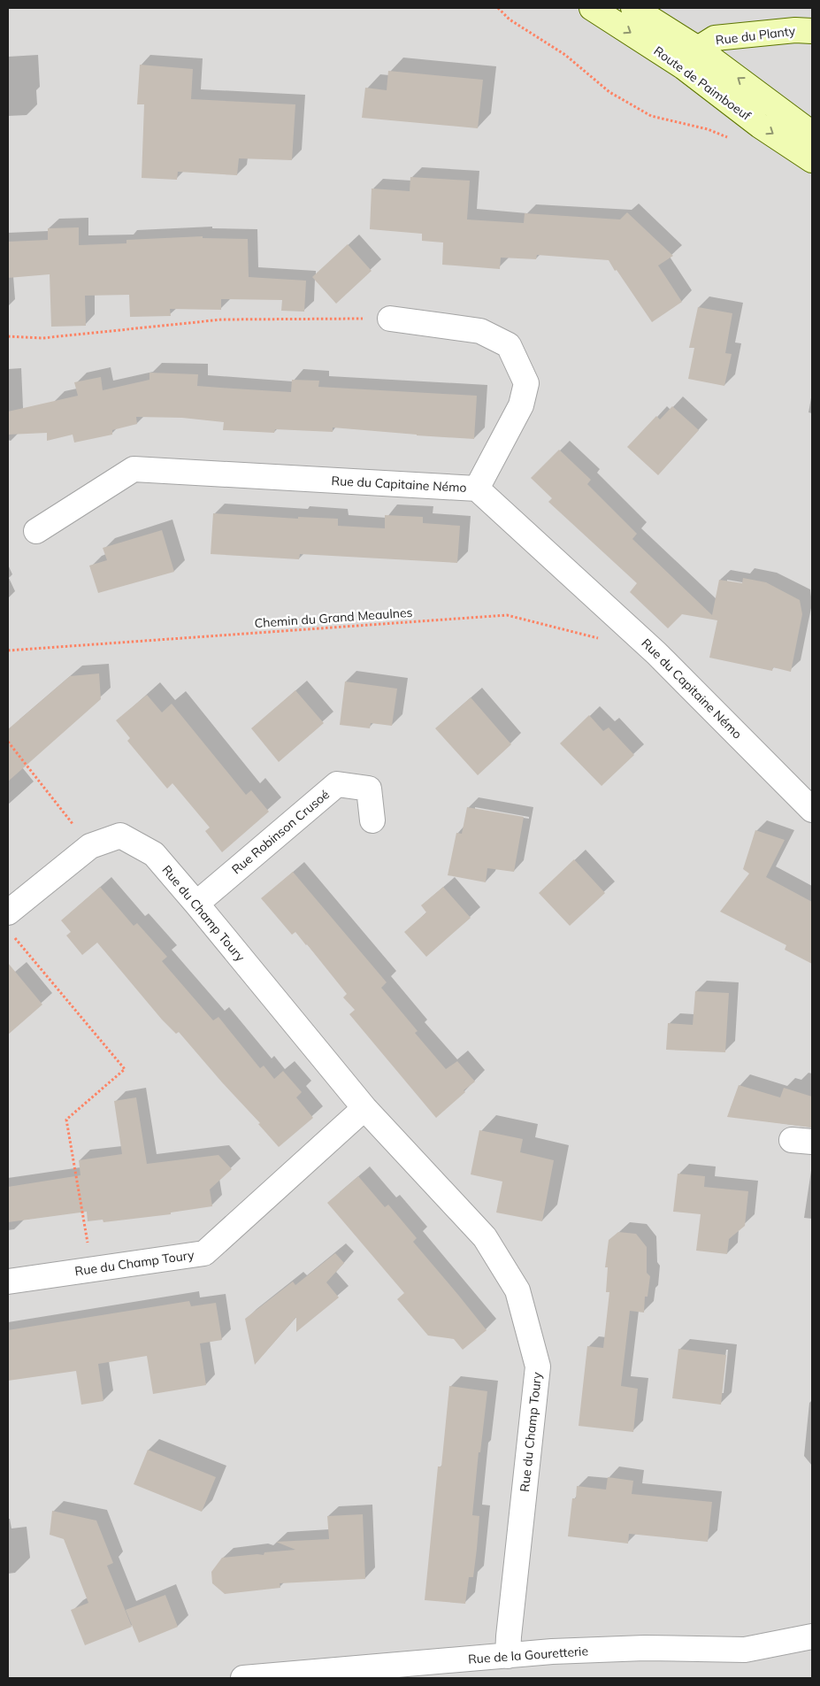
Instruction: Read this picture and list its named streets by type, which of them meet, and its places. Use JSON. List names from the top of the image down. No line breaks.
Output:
{"streets":{"street":["Rue du Planty","Route de Paimboeuf","Rue du Capitaine Némo","Rue Robinson Crusoé","Rue du Champ Toury","Rue de la Gouretterie"],"path":["Chemin du Grand Meaulnes"]},"crossings":[["Rue du Planty","Route de Paimboeuf"],["Rue Robinson Crusoé","Rue du Champ Toury"],["Rue du Champ Toury","Rue de la Gouretterie"]]}
